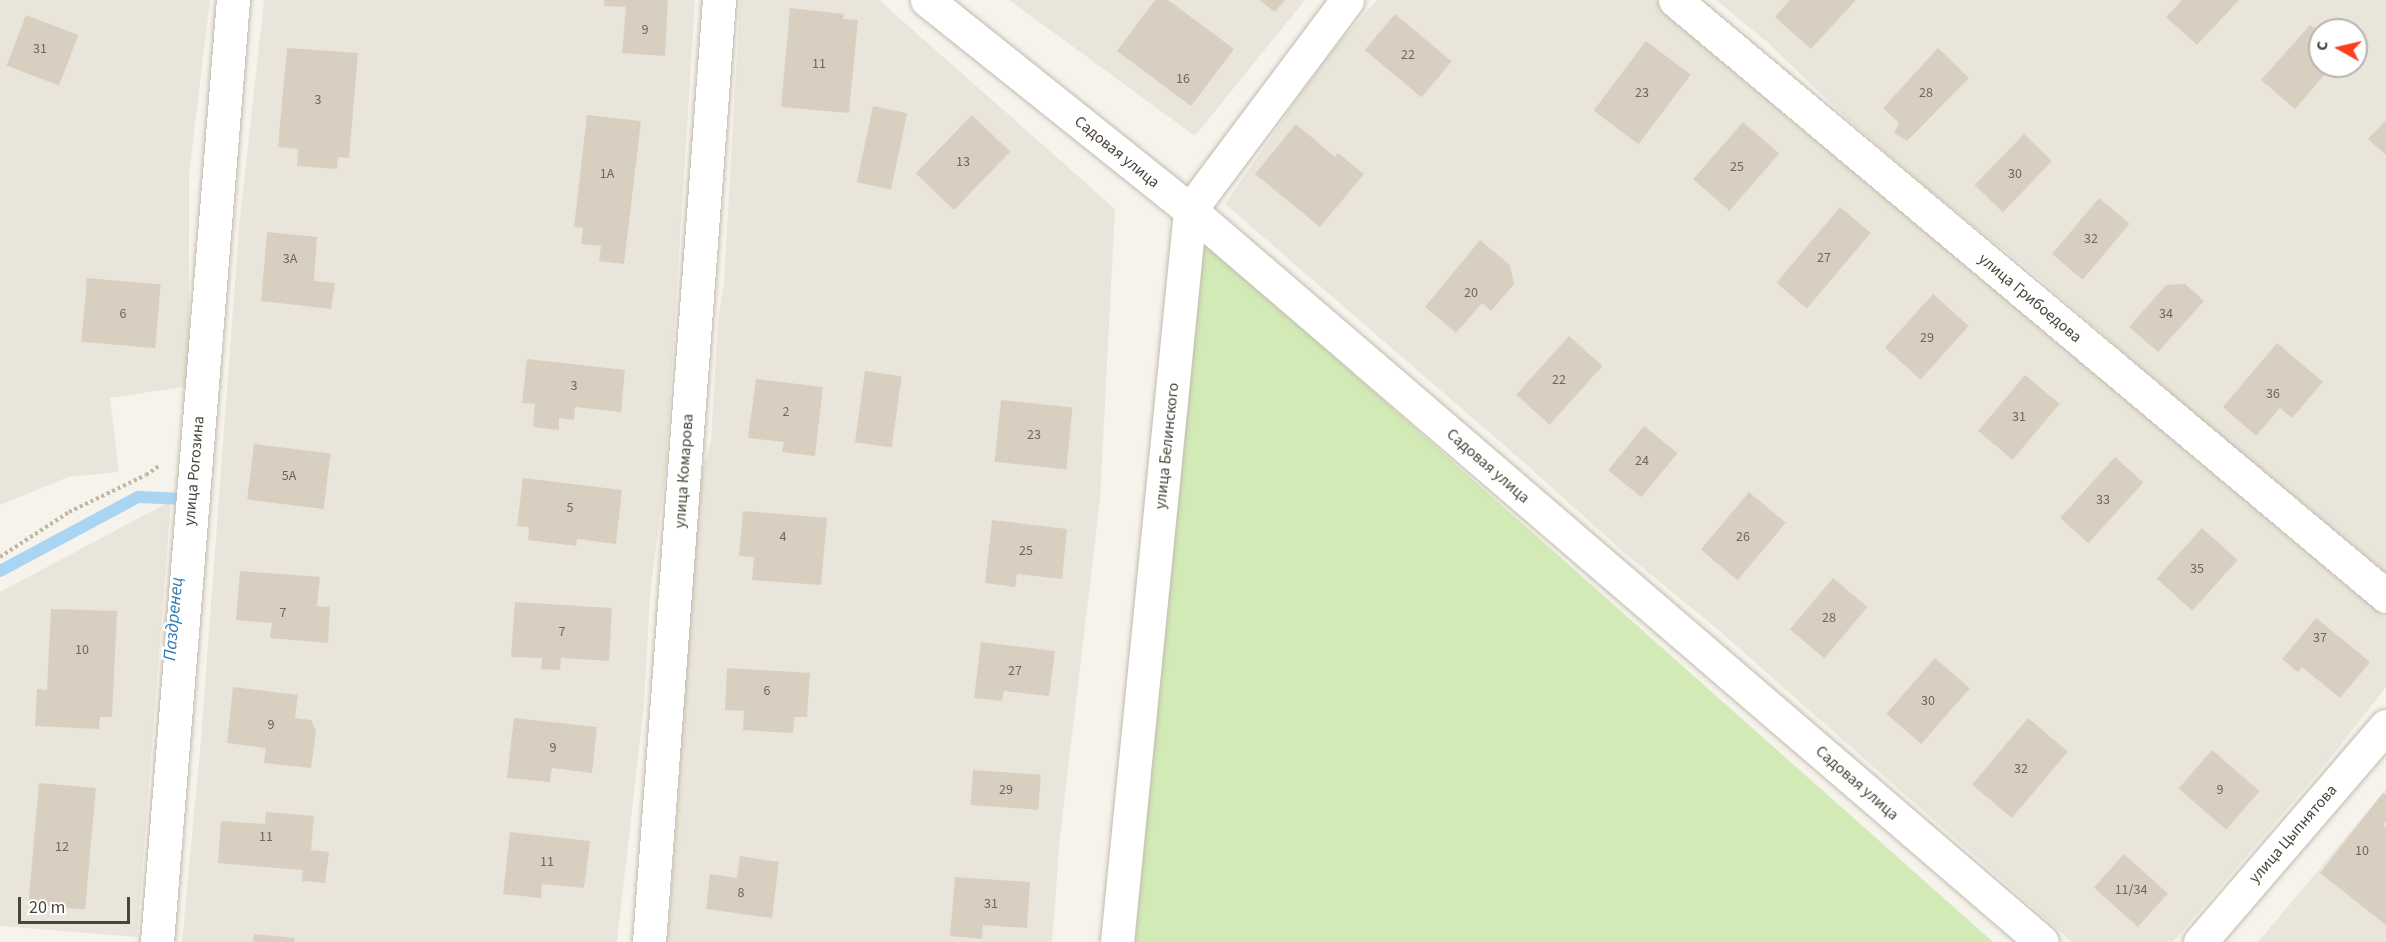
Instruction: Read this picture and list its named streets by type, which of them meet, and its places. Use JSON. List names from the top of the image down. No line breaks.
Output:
{"streets":{"street":["Садовая улица","улица Грибоедова","улица Белинского","улица Рогозина","улица Комарова","улица Цыпнятова"]},"crossings":[["Садовая улица","улица Белинского"]],"water":["Паздренец"],"house_numbers":["9","31","22","11","16","23","28","3","13","25","1А","30","32","27","3А","20","6","34","29","22","3","36","2","31","23","24","5А","33","5","4","26","25","35","7","28","7","37","10","27","6","30","9","9","32","29","9","11","12","10","11","11/34","8","31"],"scale_bar":"20 m","north":"left"}
